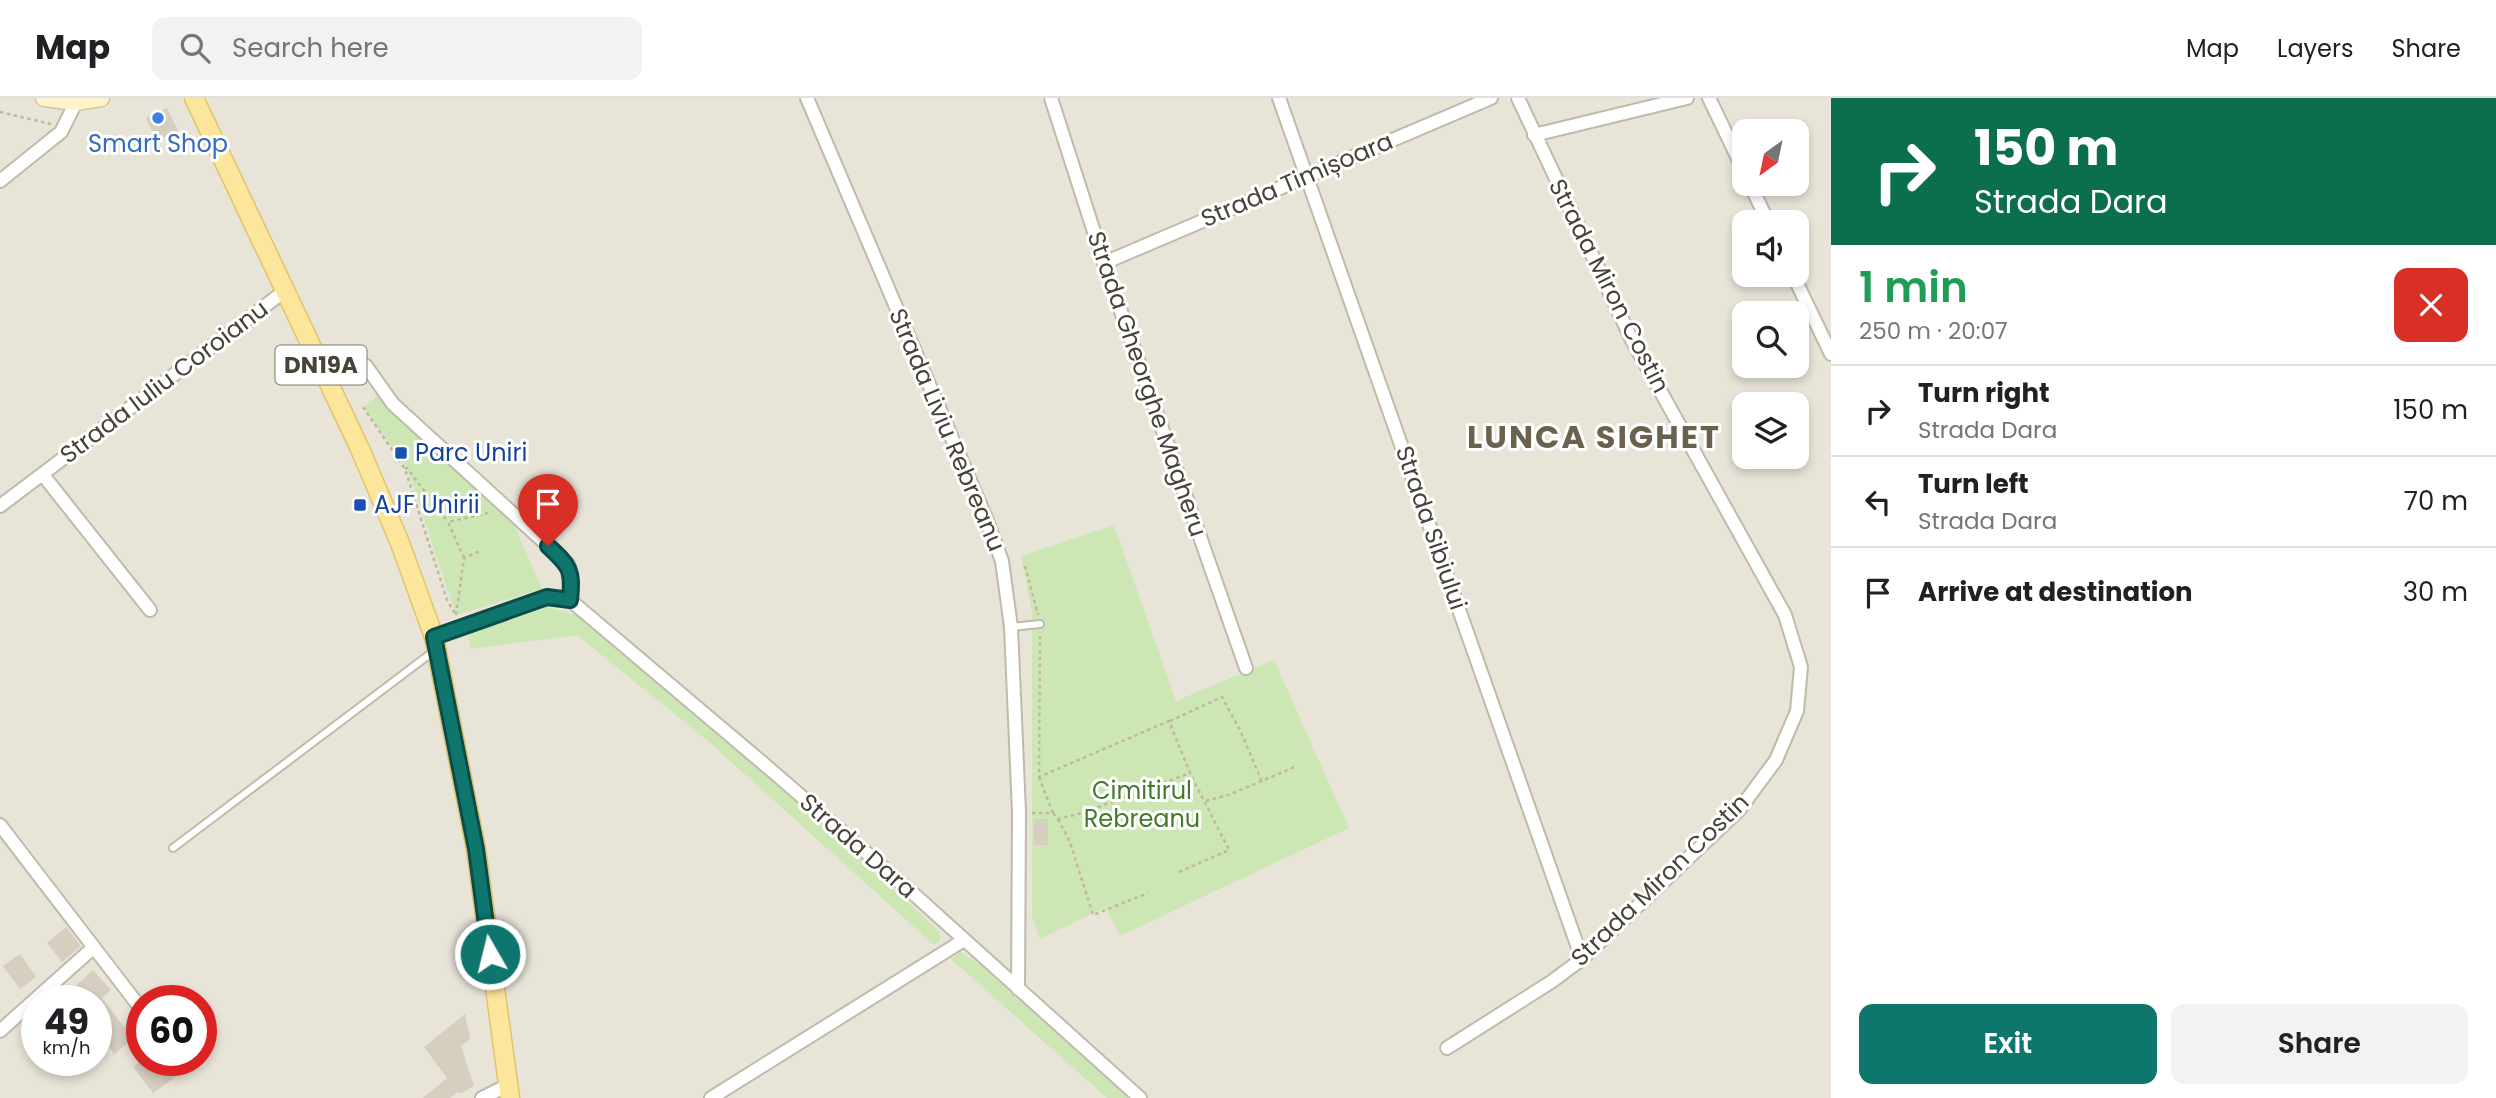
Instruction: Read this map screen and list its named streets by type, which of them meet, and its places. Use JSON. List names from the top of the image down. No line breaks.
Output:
{"streets":{"main road":["DN19A"],"street":["Strada Timișoara","Strada Miron Costin","Strada Iuliu Coroianu","Strada Gheorghe Magheru","Strada Liviu Rebreanu","Strada Sibiului","Strada Dara"]},"crossings":[["Strada Timișoara","Strada Gheorghe Magheru"],["Strada Timișoara","Strada Sibiului"],["Strada Miron Costin","Strada Sibiului"],["DN19A","Strada Iuliu Coroianu"],["Strada Liviu Rebreanu","Strada Dara"]],"districts":["LUNCA SIGHET"],"parks":["Cimitirul Rebreanu"],"places":{"other":["Smart Shop"],"transit":["Parc Uniri","AJF Unirii"]},"north":"bottom left","page":{"header":"Map","search":"Search here","nav":["Map","Layers","Share"],"turn":["150 m","Strada Dara"],"heading":["1 min","250 m · 20:07"],"list":[{"name":"Turn right","note":"Strada Dara","value":"150 m"},{"name":"Turn left","note":"Strada Dara","value":"70 m"},{"name":"Arrive at destination","value":"30 m"}],"speed":"49 km/h","limit":"60","buttons":["Exit","Share"]}}
